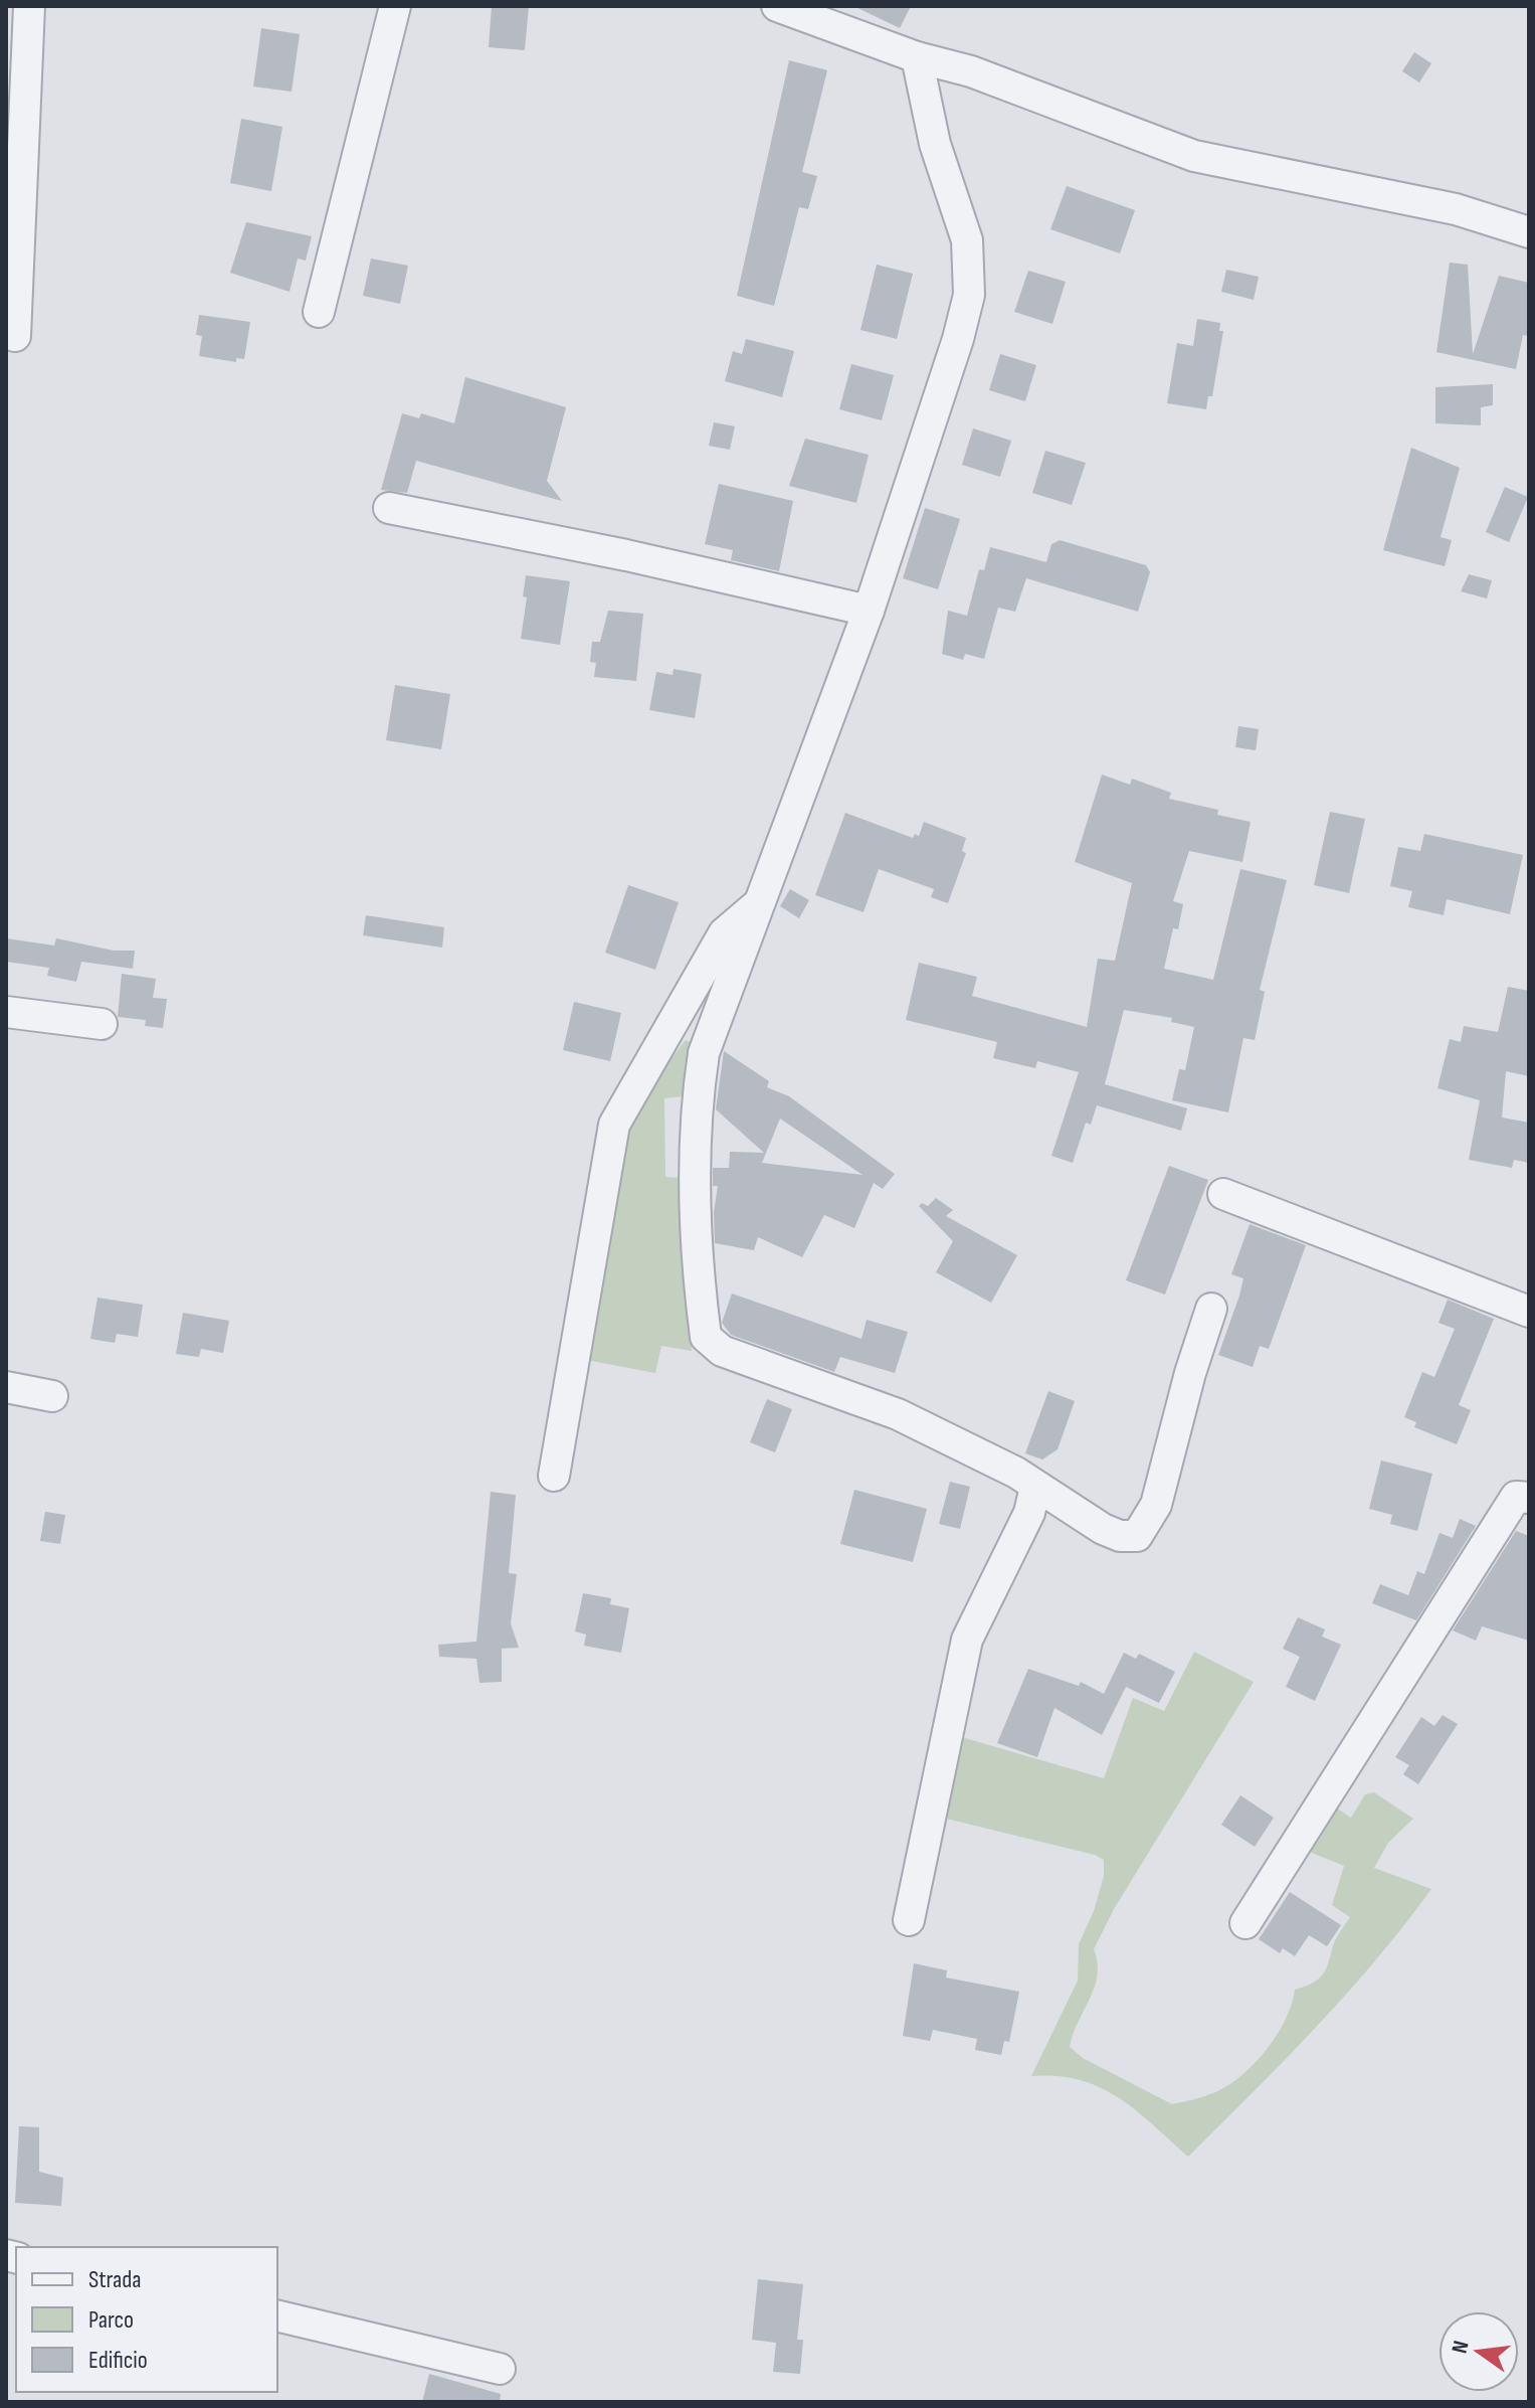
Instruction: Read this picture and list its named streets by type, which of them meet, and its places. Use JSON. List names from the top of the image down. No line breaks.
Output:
{"legend":["Strada","Parco","Edificio"],"north":"left"}
